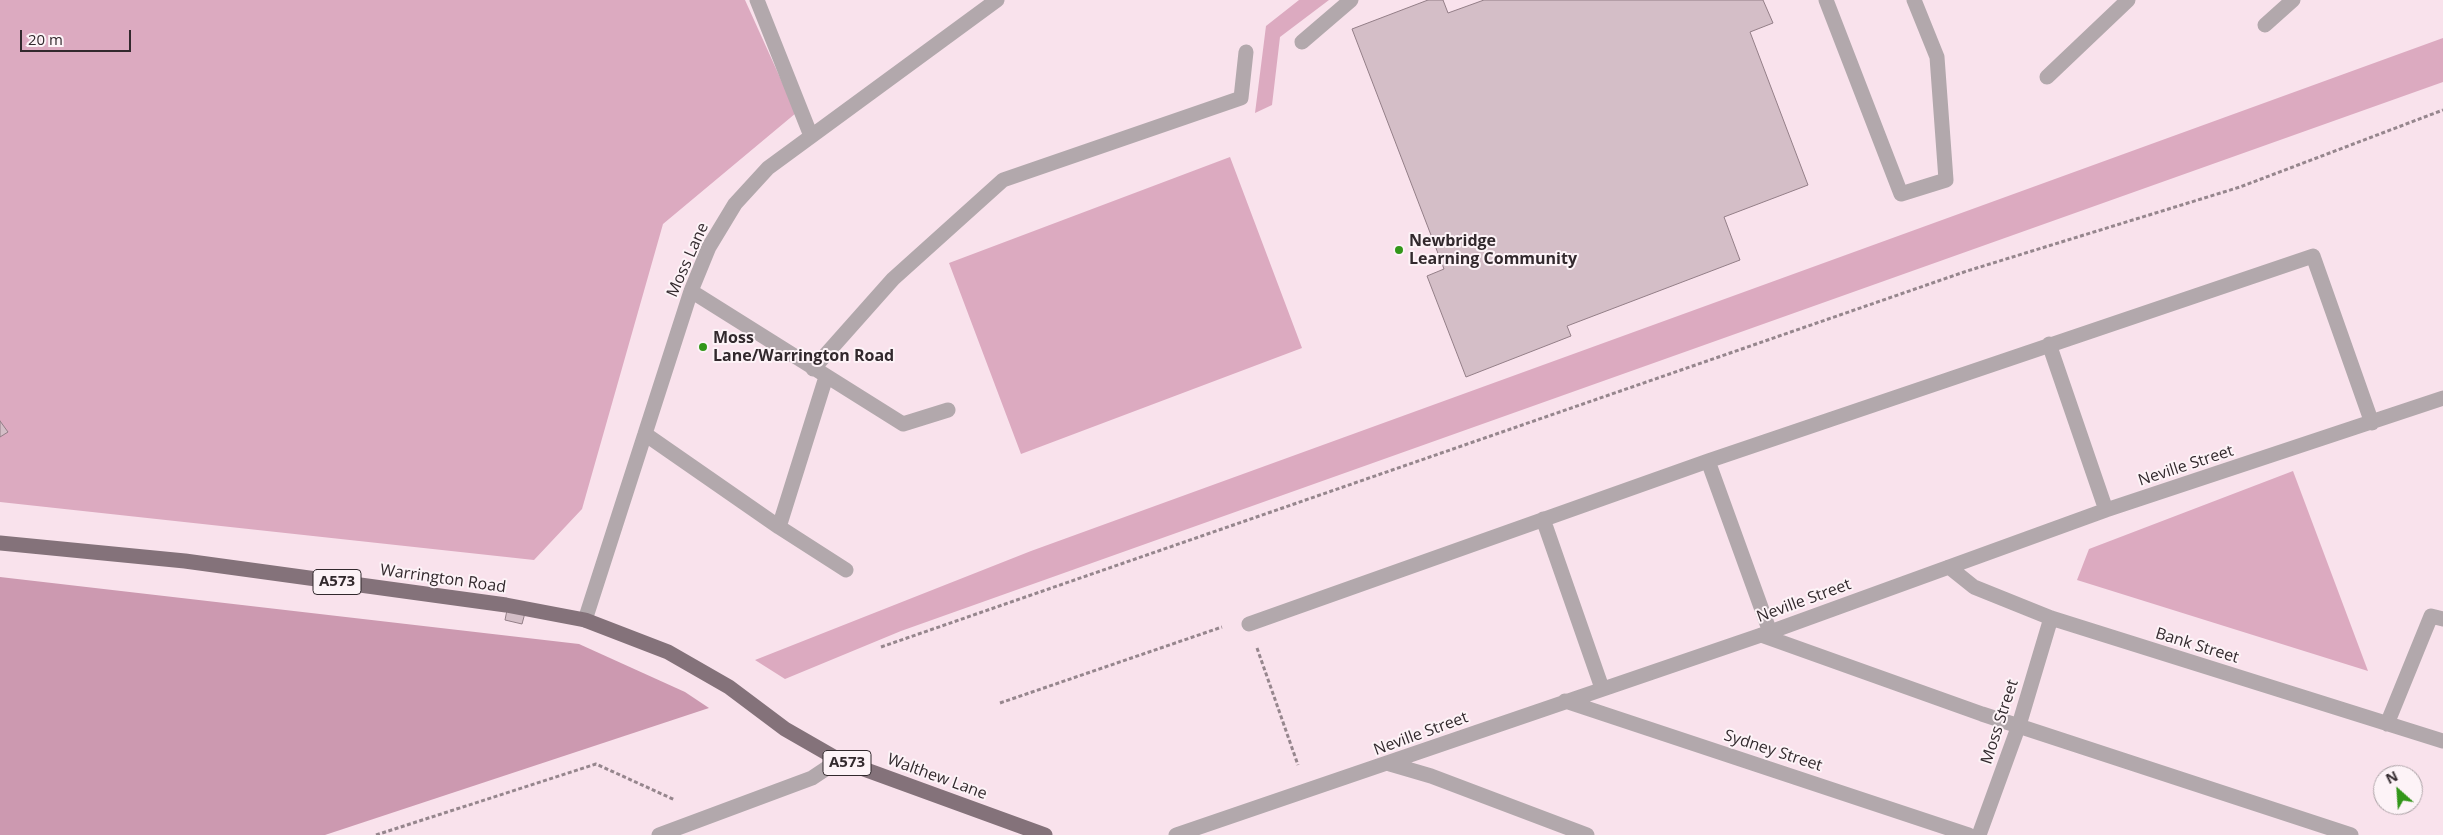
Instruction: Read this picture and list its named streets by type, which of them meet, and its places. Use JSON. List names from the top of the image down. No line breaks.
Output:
{"streets":{"main road":["Warrington Road","A573","Walthew Lane"],"street":["Moss Lane","Neville Street","Bank Street","Moss Street","Sydney Street"]},"crossings":[["Moss Lane","Warrington Road"],["Neville Street","Bank Street"],["Neville Street","Sydney Street"],["Warrington Road","Walthew Lane"],["Bank Street","Moss Street"]],"places":["Newbridge Learning Community","Moss Lane/Warrington Road"],"scale_bar":"20 m","north":"top left"}
